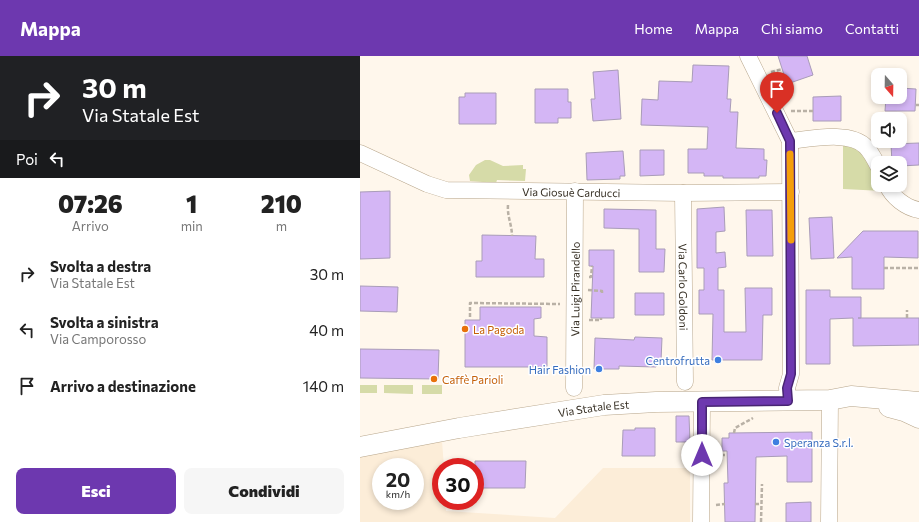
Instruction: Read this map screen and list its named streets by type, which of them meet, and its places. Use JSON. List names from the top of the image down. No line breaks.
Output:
{"streets":{"street":["Via Giosuè Carducci","Via Carlo Goldoni","Via Luigi Pirandello","Via Statale Est"]},"crossings":[["Via Giosuè Carducci","Via Carlo Goldoni"],["Via Giosuè Carducci","Via Luigi Pirandello"]],"places":["La Pagoda","Centrofrutta","Hair Fashion","Caffè Parioli","Speranza S.r.l."],"north":"bottom","page":{"header":"Mappa","nav":["Home","Mappa","Chi siamo","Contatti"],"turn":["30 m","Via Statale Est"],"then":"Poi","eta":["07:26","Arrivo","1","min","210","m"],"list":[{"name":"Svolta a destra","note":"Via Statale Est","value":"30 m"},{"name":"Svolta a sinistra","note":"Via Camporosso","value":"40 m"},{"name":"Arrivo a destinazione","value":"140 m"}],"speed":"20 km/h","limit":"30","buttons":["Esci","Condividi"]}}
